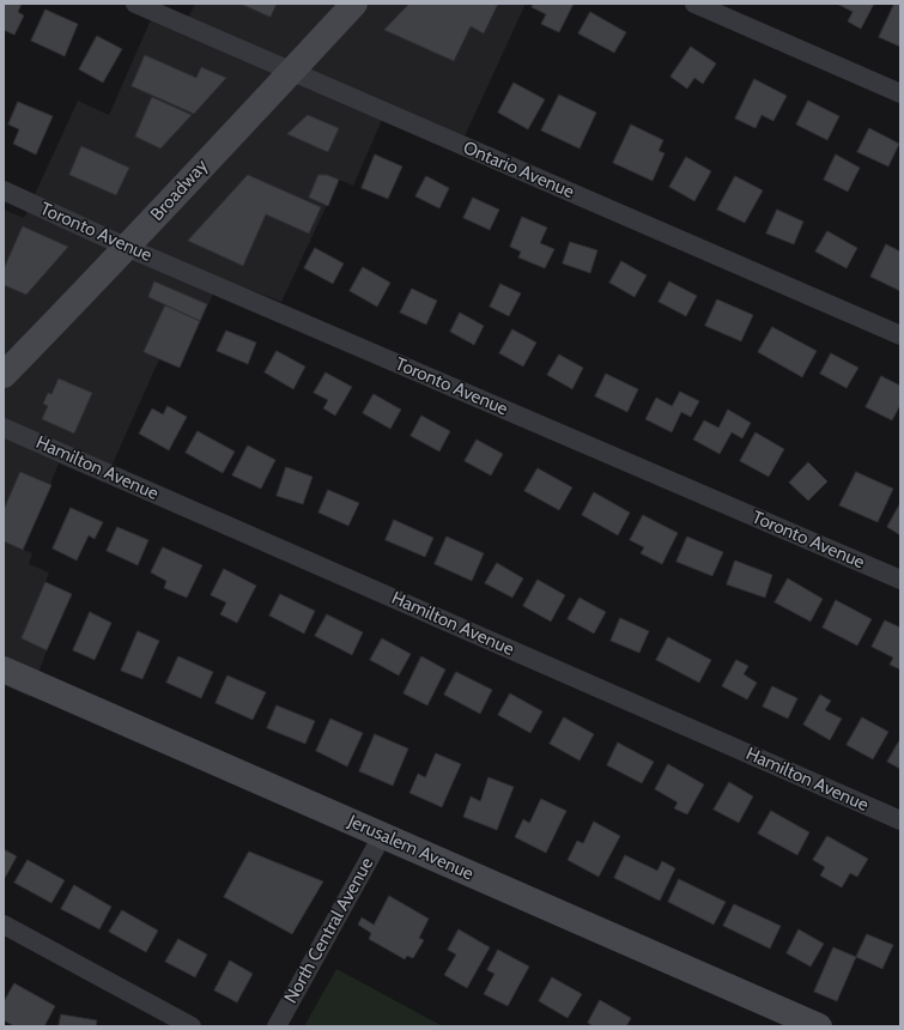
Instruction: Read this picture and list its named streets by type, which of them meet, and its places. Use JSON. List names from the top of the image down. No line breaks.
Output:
{"streets":{"main road":["Broadway","Jerusalem Avenue"],"street":["Ontario Avenue","Toronto Avenue","Hamilton Avenue","North Central Avenue"]},"crossings":[["Ontario Avenue","Broadway"],["Broadway","Toronto Avenue"],["Jerusalem Avenue","North Central Avenue"]]}
